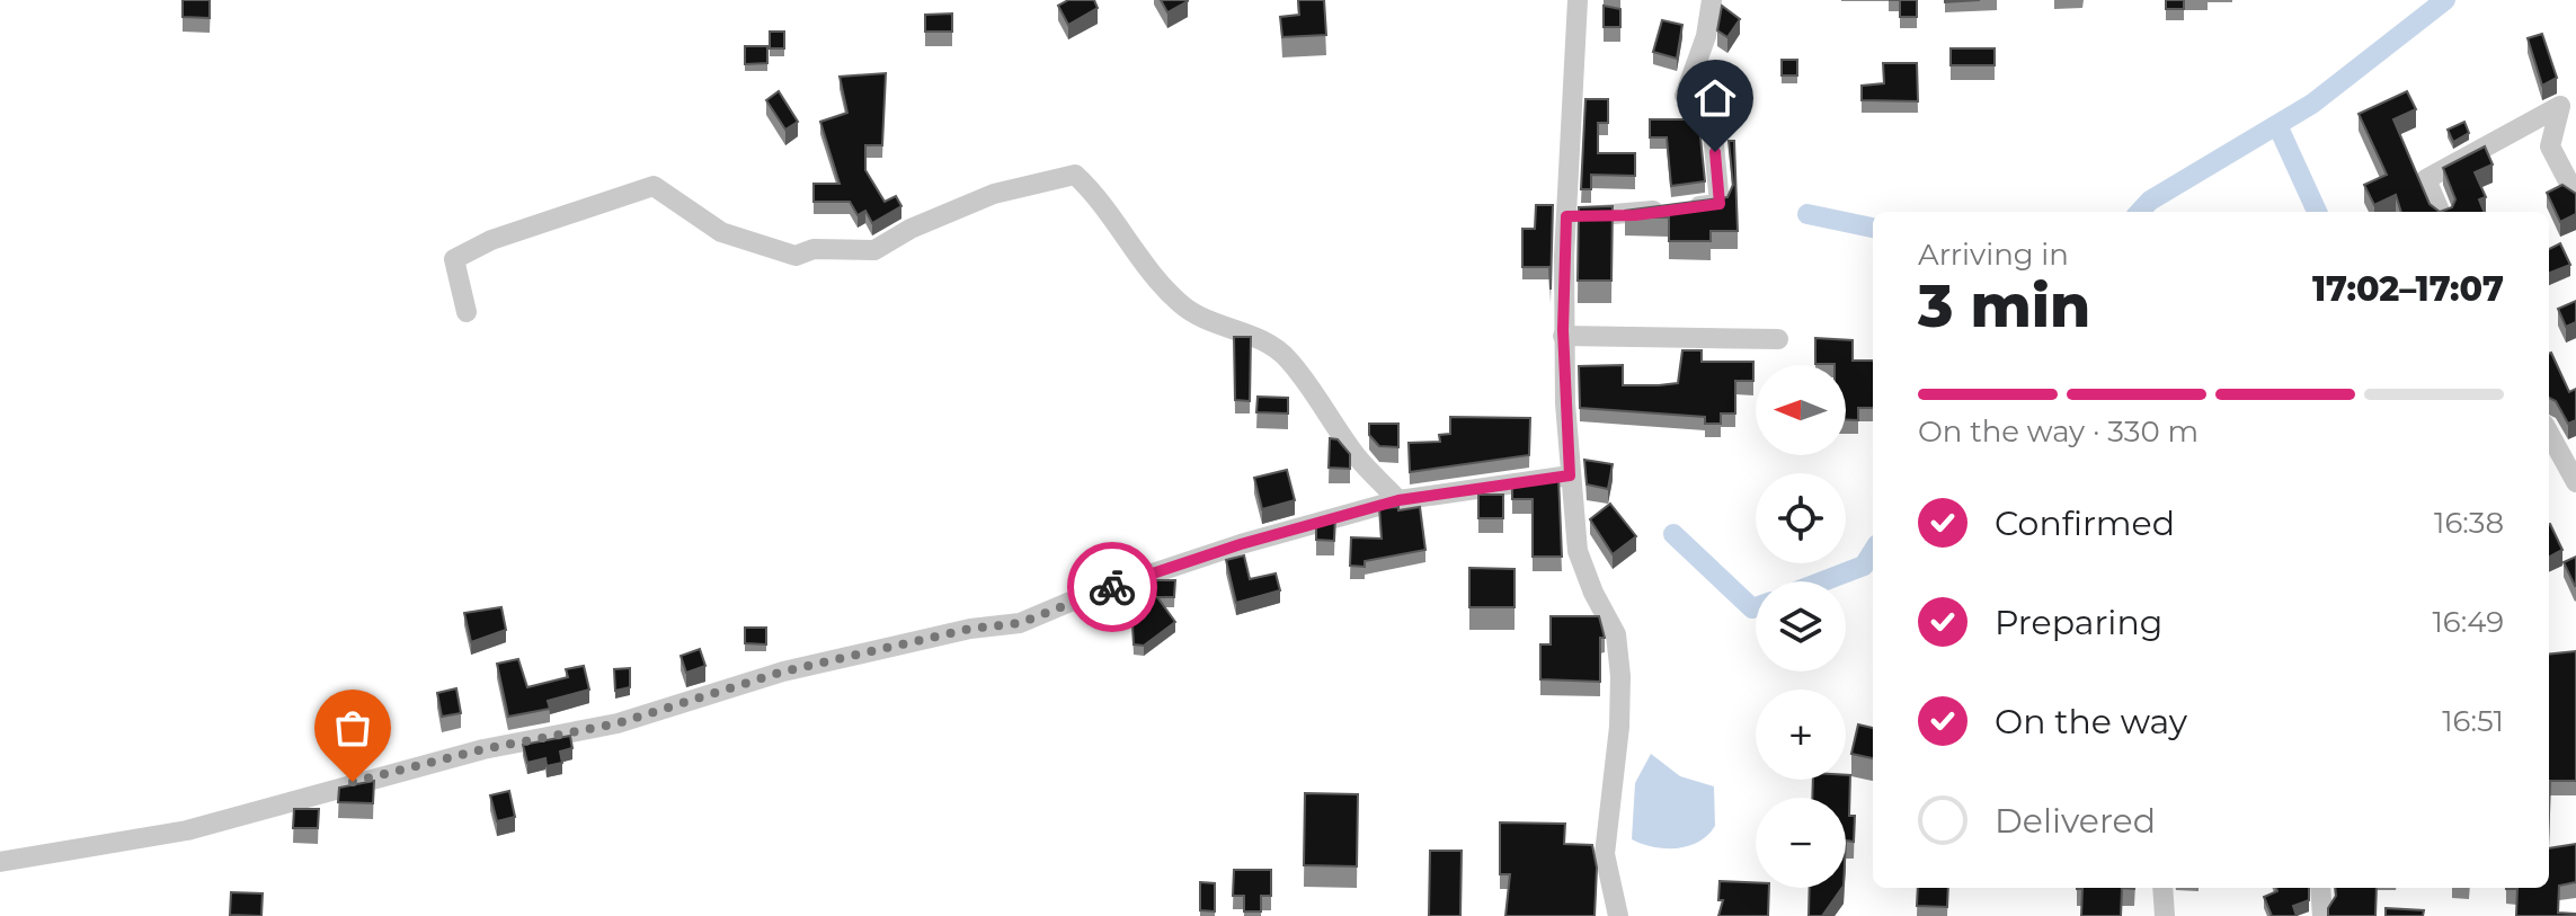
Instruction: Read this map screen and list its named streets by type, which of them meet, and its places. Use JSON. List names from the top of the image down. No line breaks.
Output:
{"north":"left","page":{"heading":["3 min","Arriving in","17:02–17:07"],"map_buttons":["+","−"],"bar":"On the way · 330 m","list":[["Confirmed","16:38"],["Preparing","16:49"],["On the way","16:51"],"Delivered"]}}
